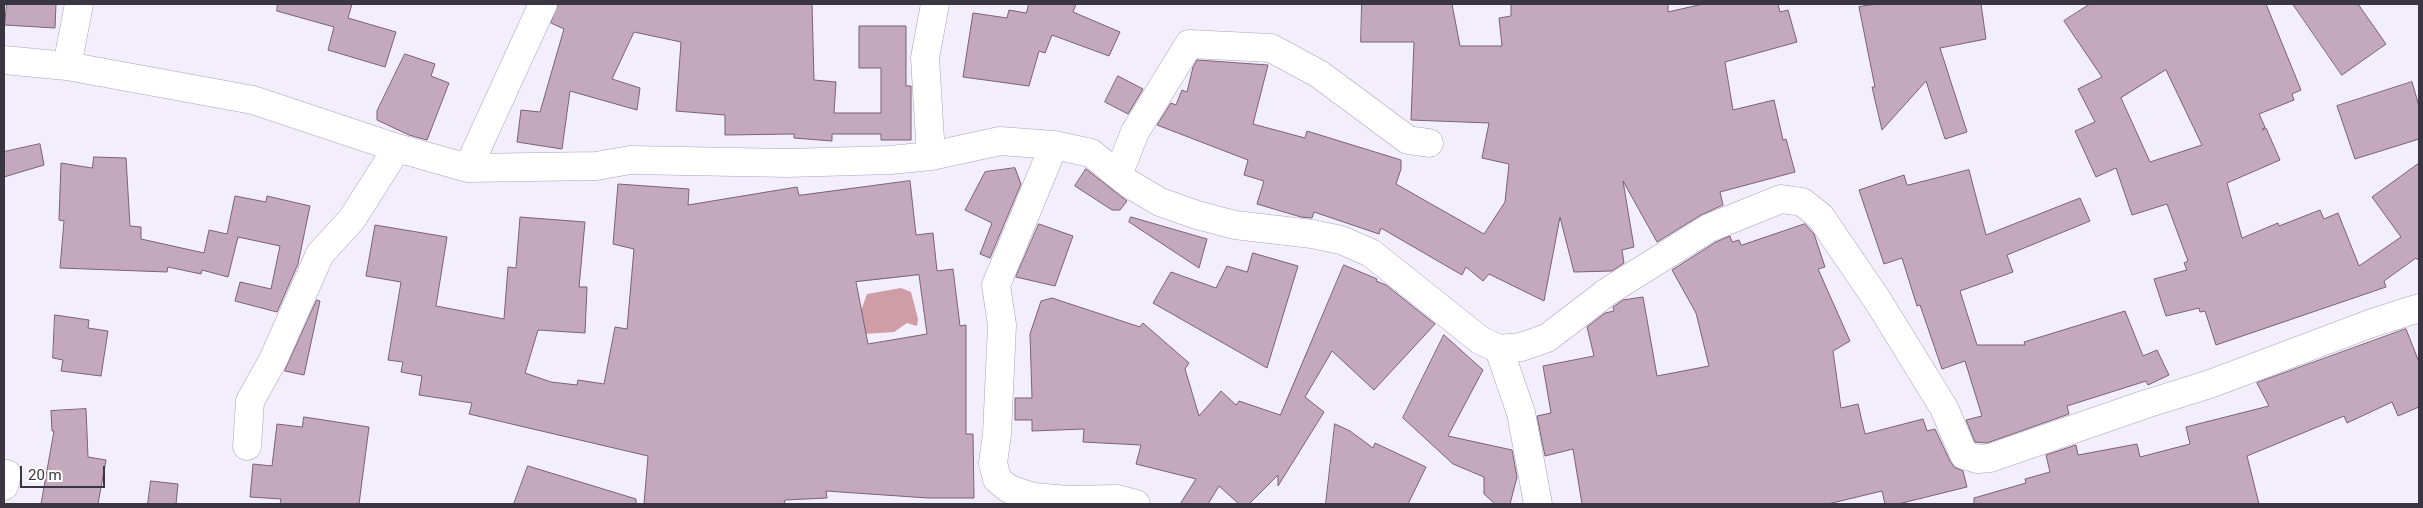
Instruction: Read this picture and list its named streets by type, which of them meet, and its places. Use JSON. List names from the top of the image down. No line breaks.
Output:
{"scale_bar":"20 m"}
